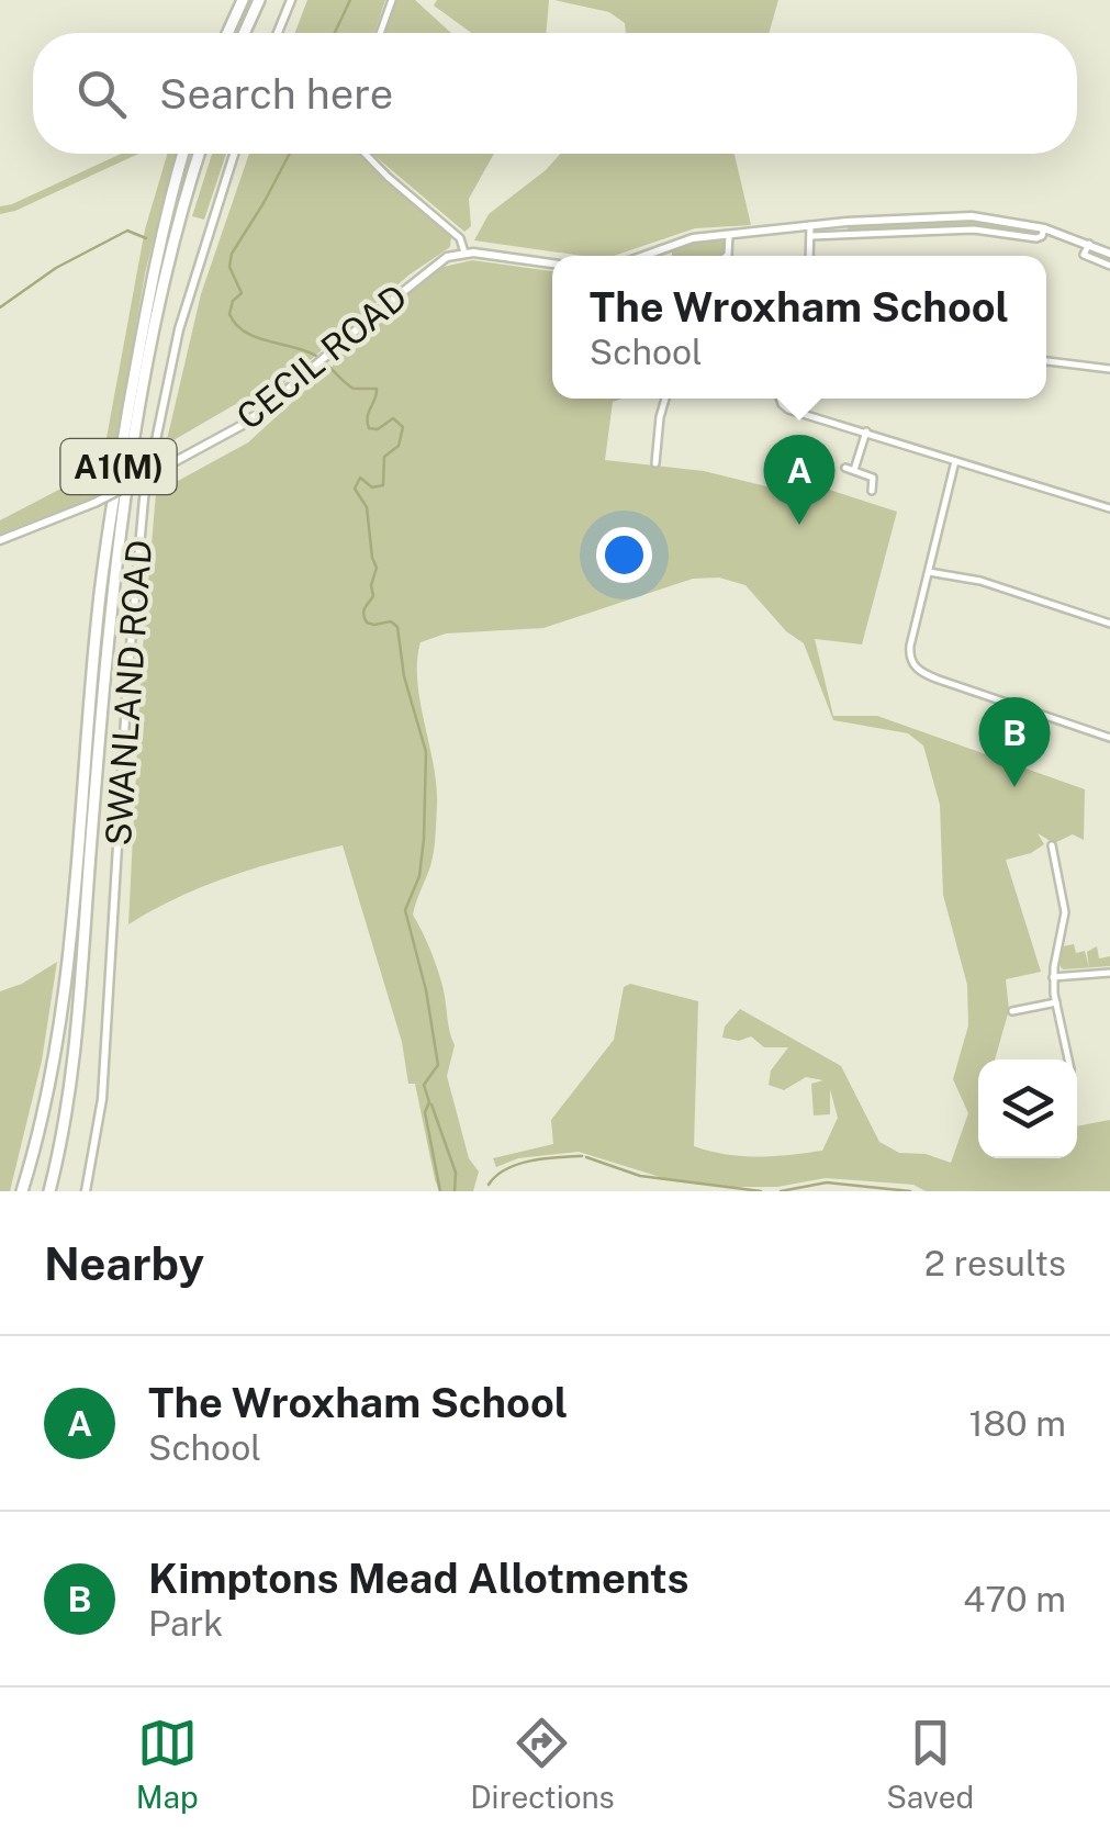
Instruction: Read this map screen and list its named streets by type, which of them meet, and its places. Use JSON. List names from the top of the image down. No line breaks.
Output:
{"streets":{"highway":["A1(M)"],"main road":["CECIL ROAD","SWANLAND ROAD"]},"page":{"search":"Search here","popup":["The Wroxham School","School"],"pins":["A","B"],"heading":["Nearby","2 results"],"list":[{"mark":"A","name":"The Wroxham School","note":"School","value":"180 m"},{"mark":"B","name":"Kimptons Mead Allotments","note":"Park","value":"470 m"}],"nav":["Map","Directions","Saved"]}}
